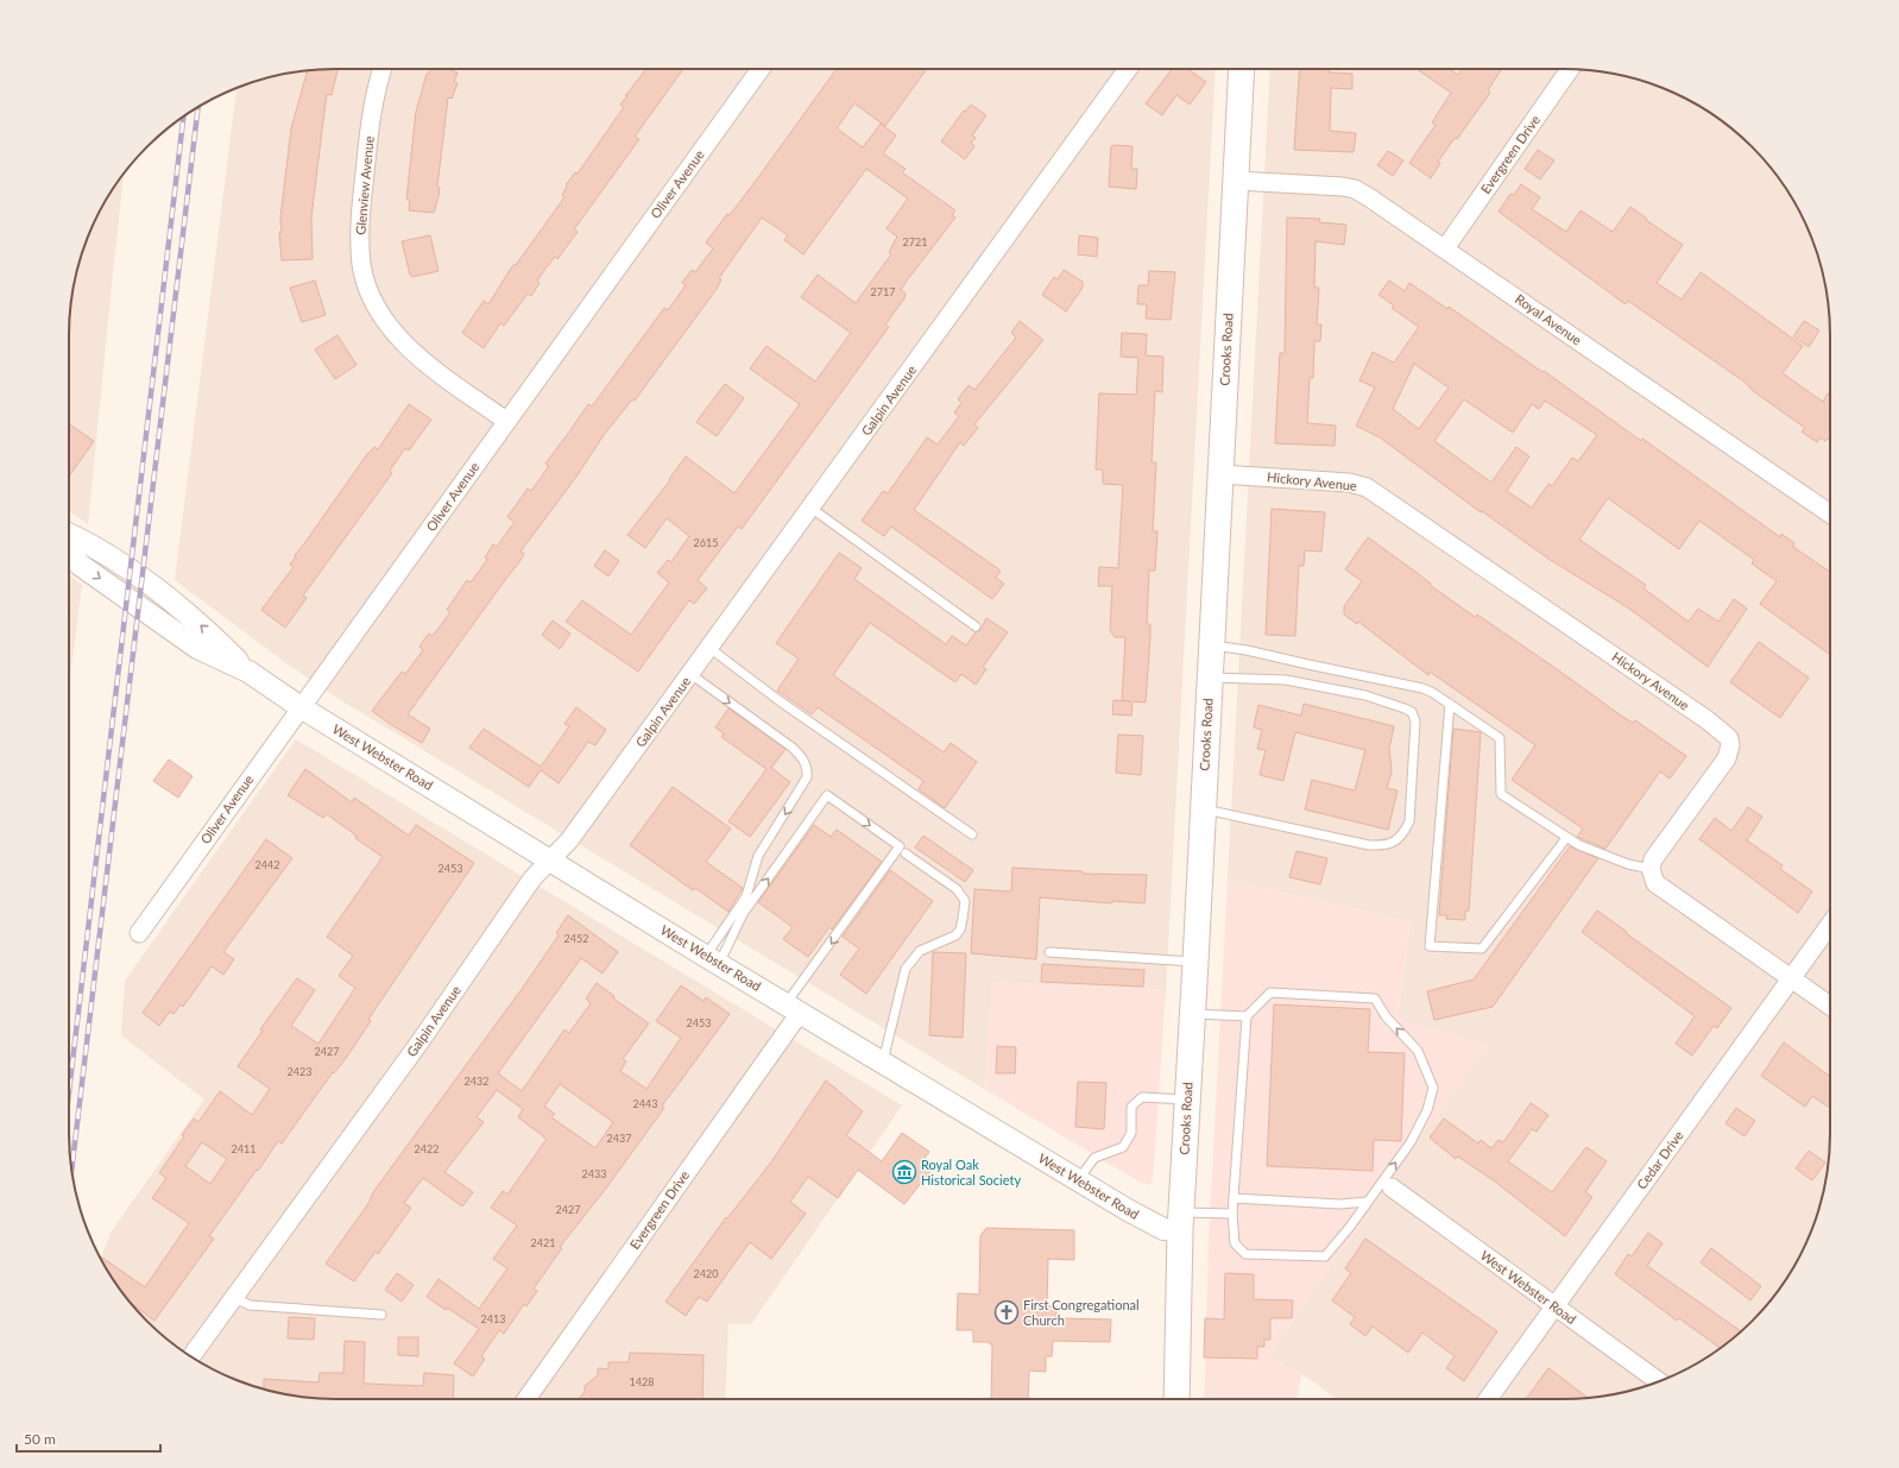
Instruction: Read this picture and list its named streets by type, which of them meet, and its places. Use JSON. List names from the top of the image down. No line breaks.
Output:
{"streets":{"main road":["Crooks Road"],"street":["Evergreen Drive","Oliver Avenue","Glenview Avenue","Royal Avenue","Galpin Avenue","Hickory Avenue","West Webster Road","Cedar Drive"]},"crossings":[["Evergreen Drive","Royal Avenue"],["Evergreen Drive","West Webster Road"],["Oliver Avenue","Glenview Avenue"],["Oliver Avenue","West Webster Road"],["Royal Avenue","Crooks Road"],["Crooks Road","Hickory Avenue"],["Crooks Road","West Webster Road"],["Galpin Avenue","West Webster Road"],["West Webster Road","Cedar Drive"]],"places":{"museum":["Royal Oak Historical Society"],"church":["First Congregational Church"]},"house_numbers":["2721","2717","2615","2442","2453","2452","2453","2427","2423","2432","2443","2437","2411","2422","2433","2427","2421","2420","2413","1428"],"scale_bar":"50 m"}
